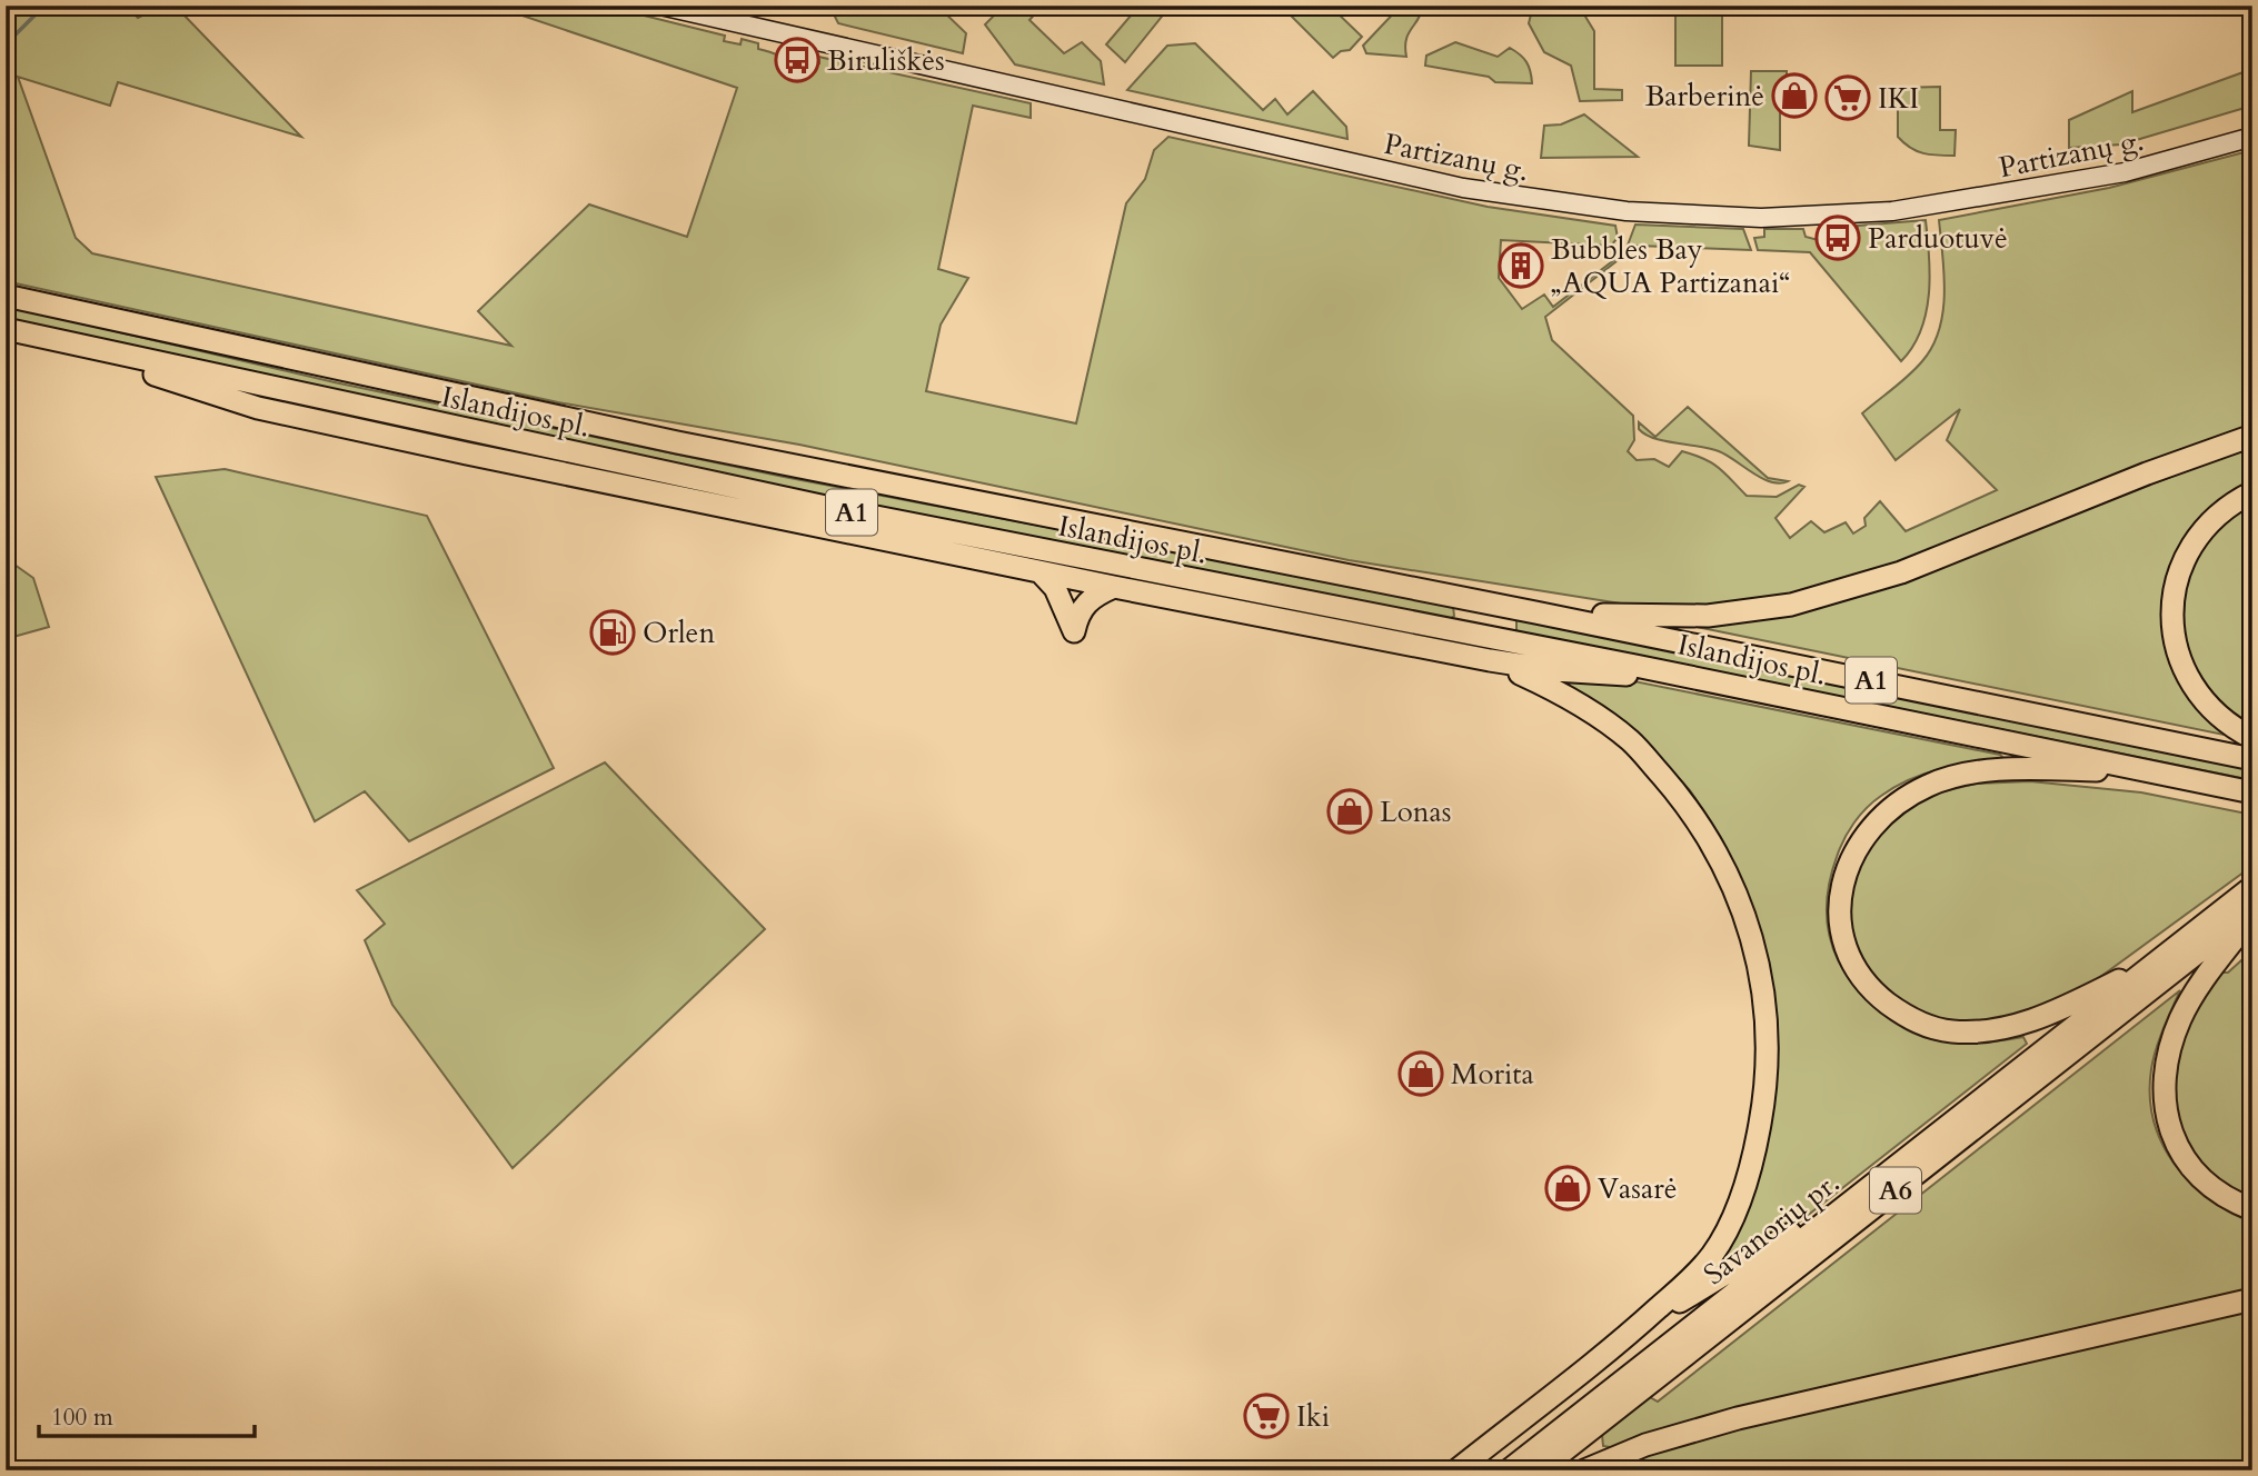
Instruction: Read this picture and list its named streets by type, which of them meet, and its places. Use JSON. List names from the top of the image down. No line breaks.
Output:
{"streets":{"highway":["Islandijos pl.","A1","A6","Savanorių pr."],"street":["Partizanų g."]},"places":{"bus stop":["Biruliškės","Parduotuvė"],"shop":["Barberinė","Lonas","Morita","Vasarė"],"supermarket":["IKI","Iki"],"building":["Bubbles Bay „AQUA Partizanai“"],"fuel station":["Orlen"]},"scale_bar":"100 m"}
